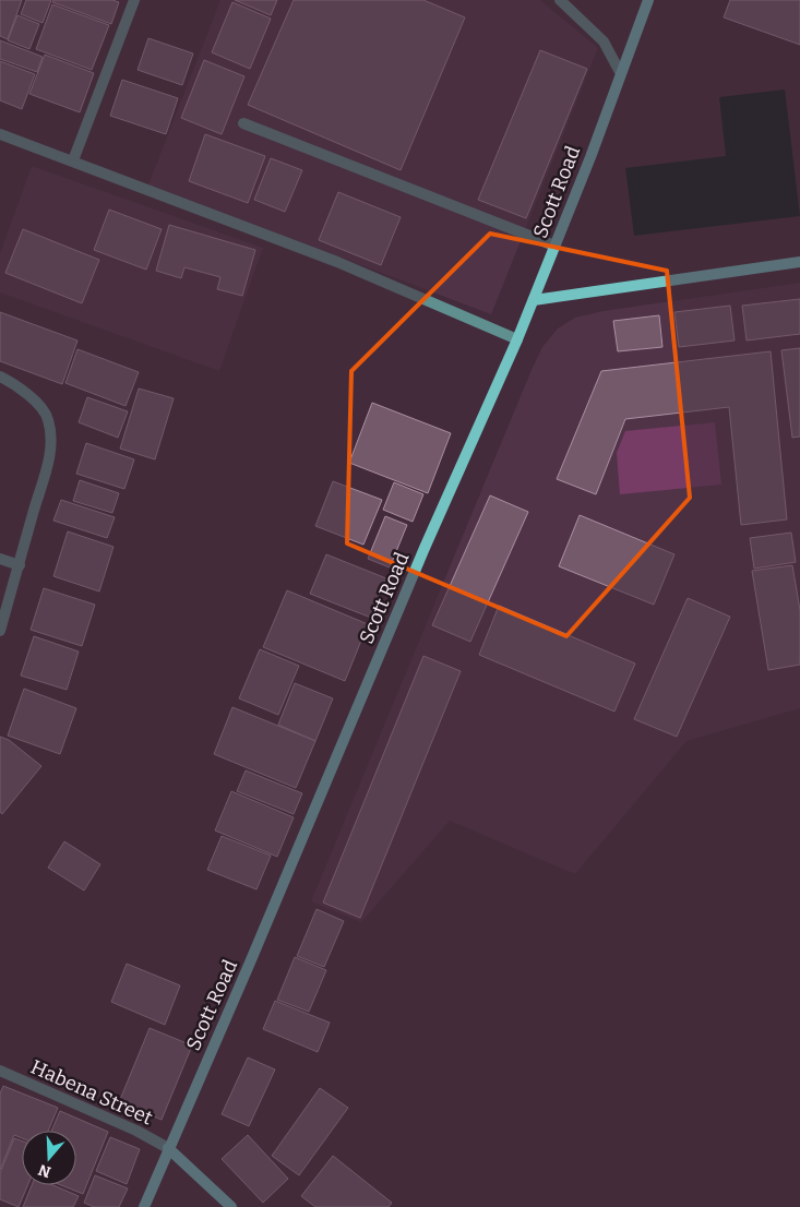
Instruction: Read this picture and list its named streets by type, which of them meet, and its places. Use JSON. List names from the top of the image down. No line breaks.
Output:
{"streets":{"street":["Scott Road","Habena Street"]},"crossings":[["Scott Road","Habena Street"]],"north":"bottom"}
